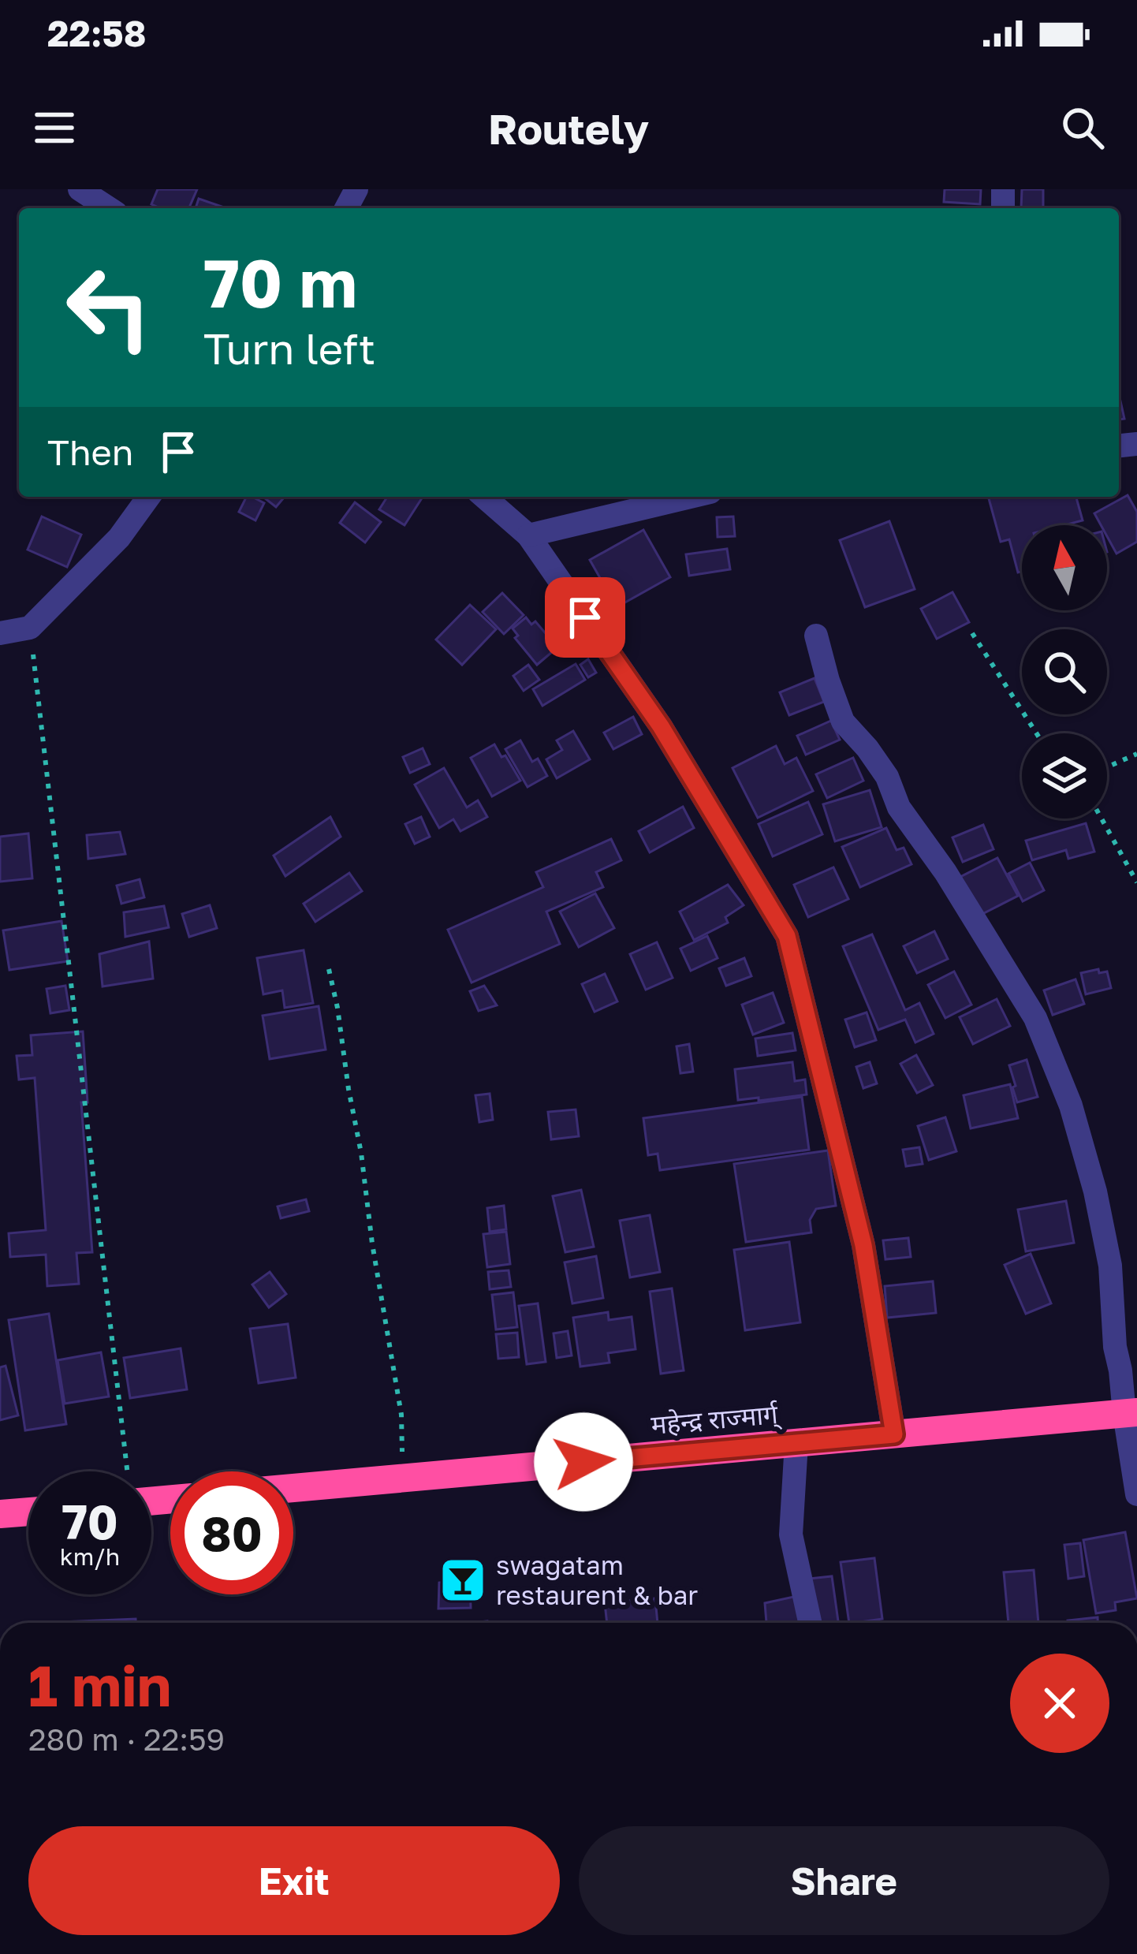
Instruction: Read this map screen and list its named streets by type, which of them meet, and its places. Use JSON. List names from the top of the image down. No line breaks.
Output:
{"streets":{"highway":["महेन्द्र राज्मार्ग्"]},"places":{"bar":["swagatam restaurent & bar"]},"north":"top","page":{"status":"22:58","header":"Routely","turn":["70 m","Turn left"],"then":"Then","speed":"70 km/h","limit":"80","heading":["1 min","280 m · 22:59"],"buttons":["Exit","Share"]}}
